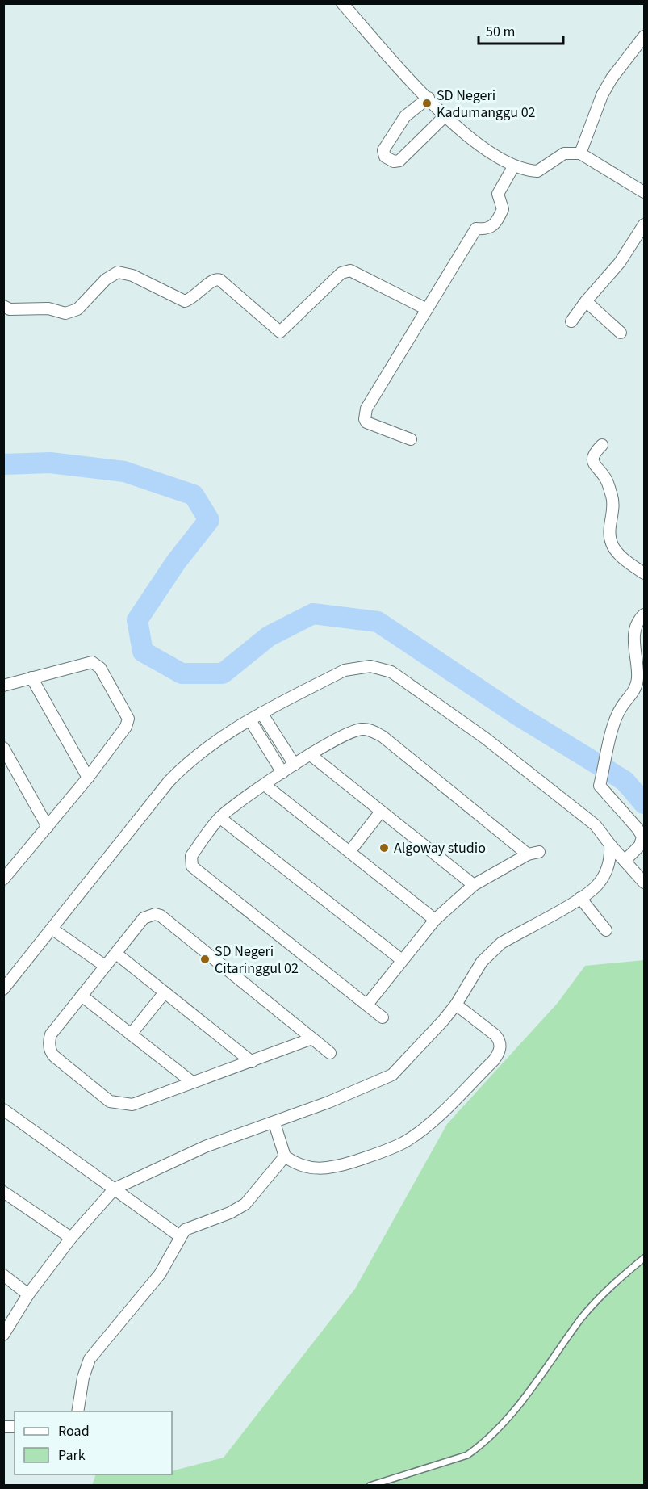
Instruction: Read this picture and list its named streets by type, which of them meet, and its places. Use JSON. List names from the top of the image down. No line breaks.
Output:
{"places":["SD Negeri Kadumanggu 02","Algoway studio","SD Negeri Citaringgul 02"],"legend":["Road","Park"],"scale_bar":"50 m"}
